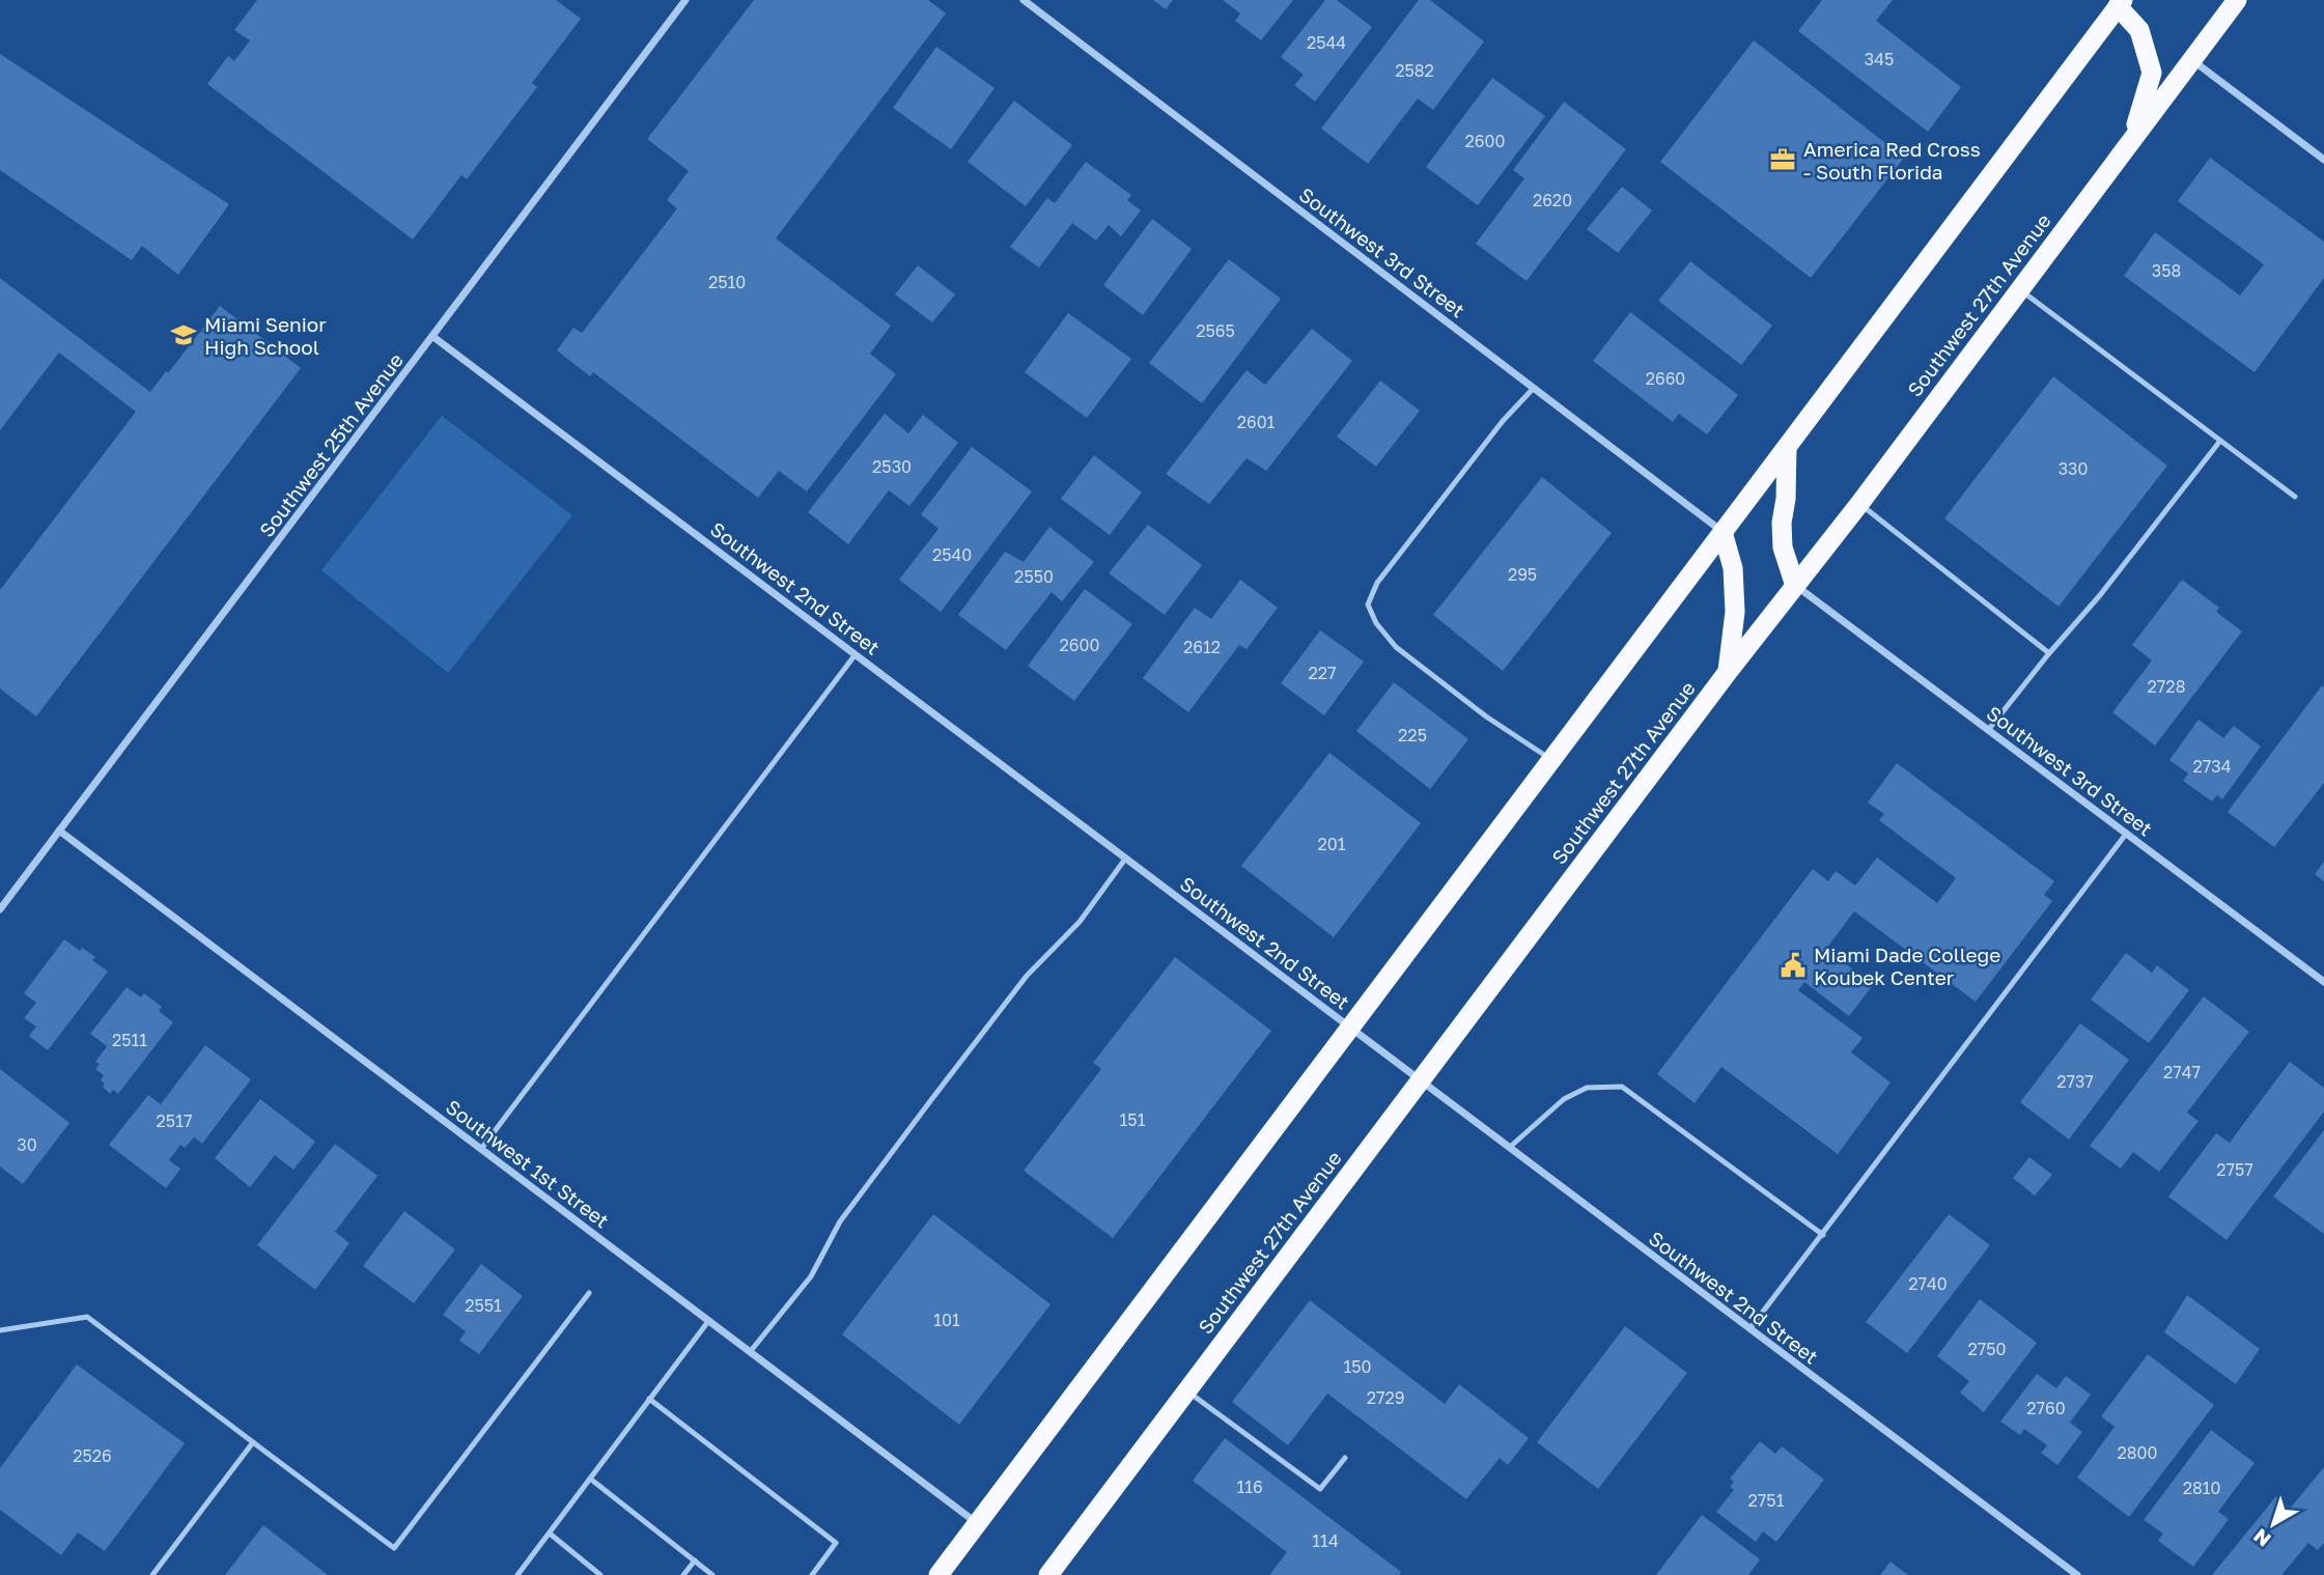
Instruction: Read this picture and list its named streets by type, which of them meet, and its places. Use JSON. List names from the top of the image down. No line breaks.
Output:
{"streets":{"highway":["Southwest 27th Avenue"],"street":["Southwest 3rd Street","Southwest 25th Avenue","Southwest 2nd Street","Southwest 1st Street"]},"crossings":[["Southwest 3rd Street","Southwest 27th Avenue"],["Southwest 27th Avenue","Southwest 2nd Street"],["Southwest 25th Avenue","Southwest 2nd Street"],["Southwest 25th Avenue","Southwest 1st Street"]],"places":{"office":["America Red Cross - South Florida"],"school or university":["Miami Senior High School"],"public building":["Miami Dade College Koubek Center"]},"house_numbers":["2544","345","2582","2600","2620","358","2510","2565","2660","2601","2530","330","2540","295","2550","2600","2612","227","2728","225","2734","201","2511","2747","2737","151","2517","30","2757","2740","2551","101","2750","150","2729","2760","2800","2526","116","2810","2751","114"],"north":"bottom left"}
